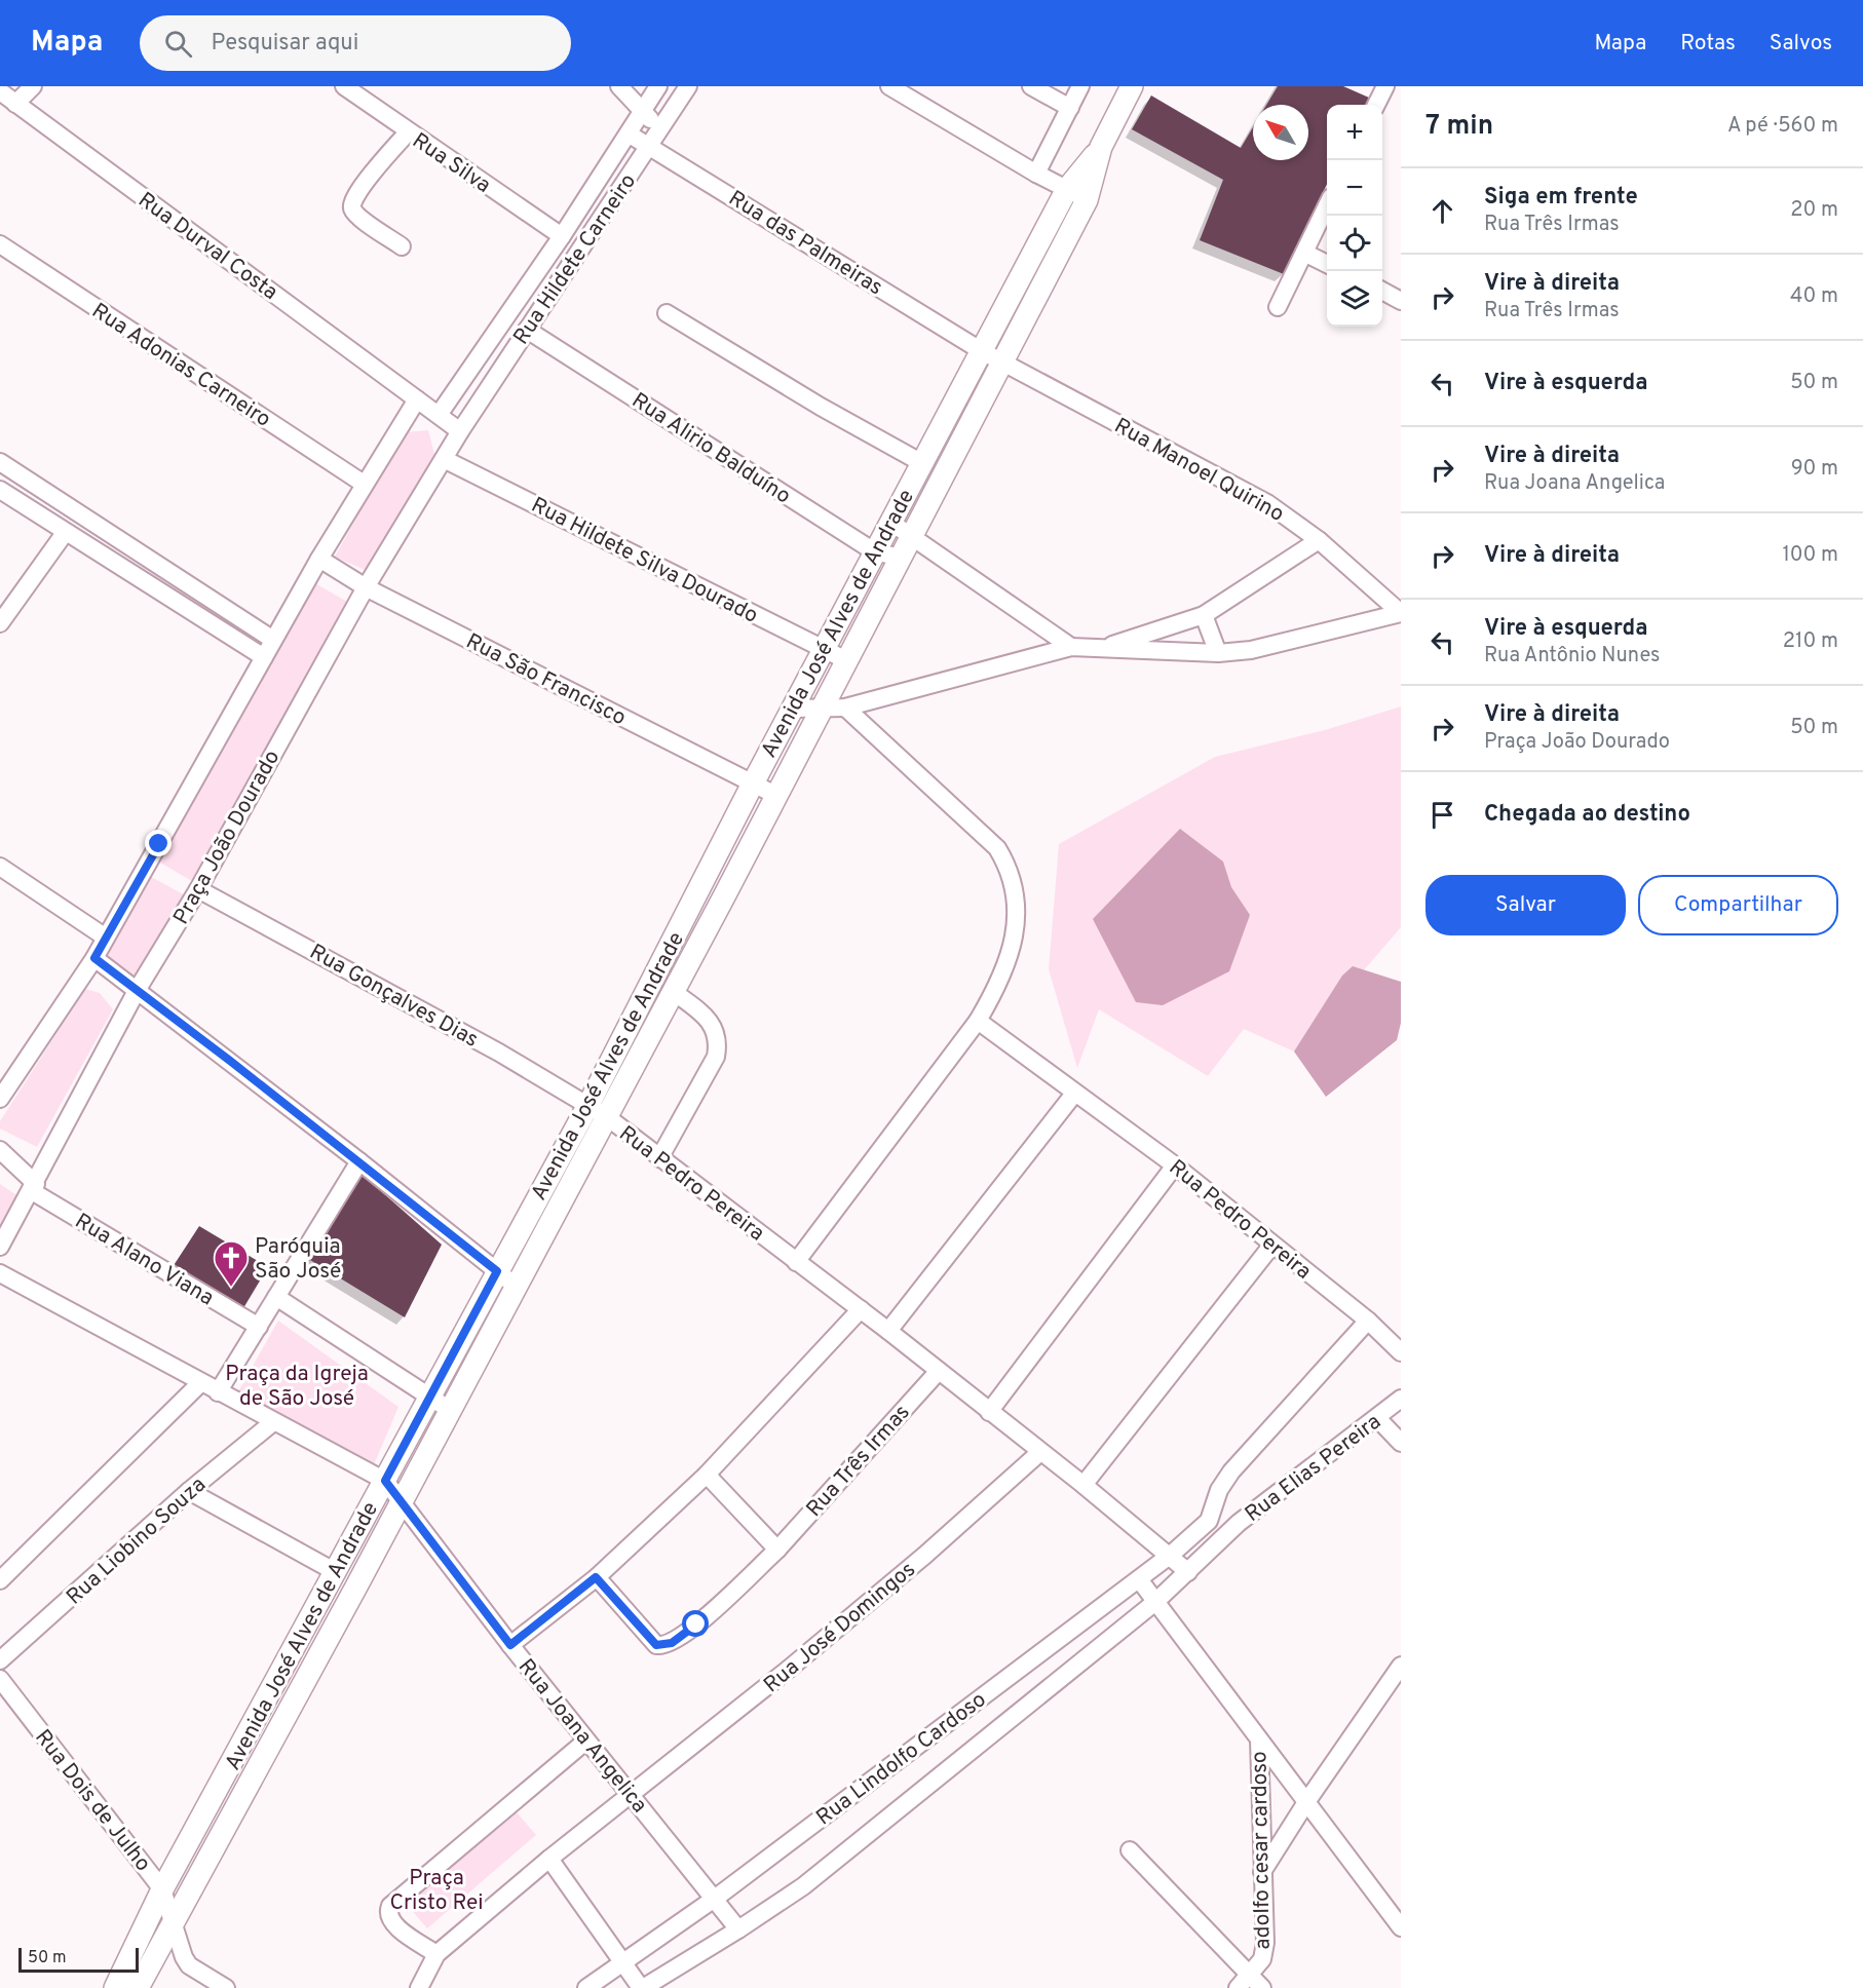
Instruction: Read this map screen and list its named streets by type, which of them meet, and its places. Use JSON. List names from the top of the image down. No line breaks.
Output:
{"streets":{"main road":["Avenida José Alves de Andrade"],"street":["Rua Silva","Rua das Palmeiras","Rua Durval Costa","Rua Hildete Carneiro","Rua Adonias Carneiro","Rua Alirio Balduíno","Rua Manoel Quirino","Rua Hildete Silva Dourado","Rua São Francisco","Praça João Dourado","Rua Gonçalves Dias","Rua Pedro Pereira","Rua Alano Viana","Rua Três Irmas","Rua Elias Pereira","Rua Liobino Souza","Rua José Domingos","Rua Joana Angelica","Rua Lindolfo Cardoso","Rua Dois de Julho","adolfo cesar cardoso"]},"crossings":[["Rua Silva","Rua Hildete Carneiro"],["Rua das Palmeiras","Rua Hildete Carneiro"],["Rua das Palmeiras","Rua Manoel Quirino"],["Rua das Palmeiras","Avenida José Alves de Andrade"],["Rua Hildete Carneiro","Rua Alirio Balduíno"],["Rua Hildete Carneiro","Praça João Dourado"],["Rua Alirio Balduíno","Avenida José Alves de Andrade"],["Rua Manoel Quirino","Avenida José Alves de Andrade"],["Rua Hildete Silva Dourado","Avenida José Alves de Andrade"],["Rua Hildete Silva Dourado","Praça João Dourado"],["Avenida José Alves de Andrade","Rua São Francisco"],["Avenida José Alves de Andrade","Rua Gonçalves Dias"],["Avenida José Alves de Andrade","Rua Pedro Pereira"],["Avenida José Alves de Andrade","Rua Joana Angelica"],["Avenida José Alves de Andrade","Rua Dois de Julho"],["Rua São Francisco","Praça João Dourado"],["Praça João Dourado","Rua Gonçalves Dias"],["Praça João Dourado","Rua Alano Viana"],["Rua Gonçalves Dias","Rua Pedro Pereira"],["Rua Pedro Pereira","Rua Três Irmas"],["Rua Pedro Pereira","Rua José Domingos"],["Rua Pedro Pereira","Rua Lindolfo Cardoso"],["Rua Elias Pereira","Rua Lindolfo Cardoso"],["Rua José Domingos","Rua Joana Angelica"],["Rua Joana Angelica","Rua Lindolfo Cardoso"]],"parks":["Praça da Igreja de São José","Praça Cristo Rei"],"places":{"church":["Paróquia São José"]},"scale_bar":"50 m","north":"top left","page":{"header":"Mapa","search":"Pesquisar aqui","nav":["Mapa","Rotas","Salvos"],"heading":["7 min","A pé · 560 m"],"map_buttons":["+","−"],"list":[["Siga em frente","Rua Três Irmas","20 m"],["Vire à direita","Rua Três Irmas","40 m"],["Vire à esquerda","50 m"],["Vire à direita","Rua Joana Angelica","90 m"],["Vire à direita","100 m"],["Vire à esquerda","Rua Antônio Nunes","210 m"],["Vire à direita","Praça João Dourado","50 m"],"Chegada ao destino"],"buttons":["Salvar","Compartilhar"],"scale":"50 m"}}
